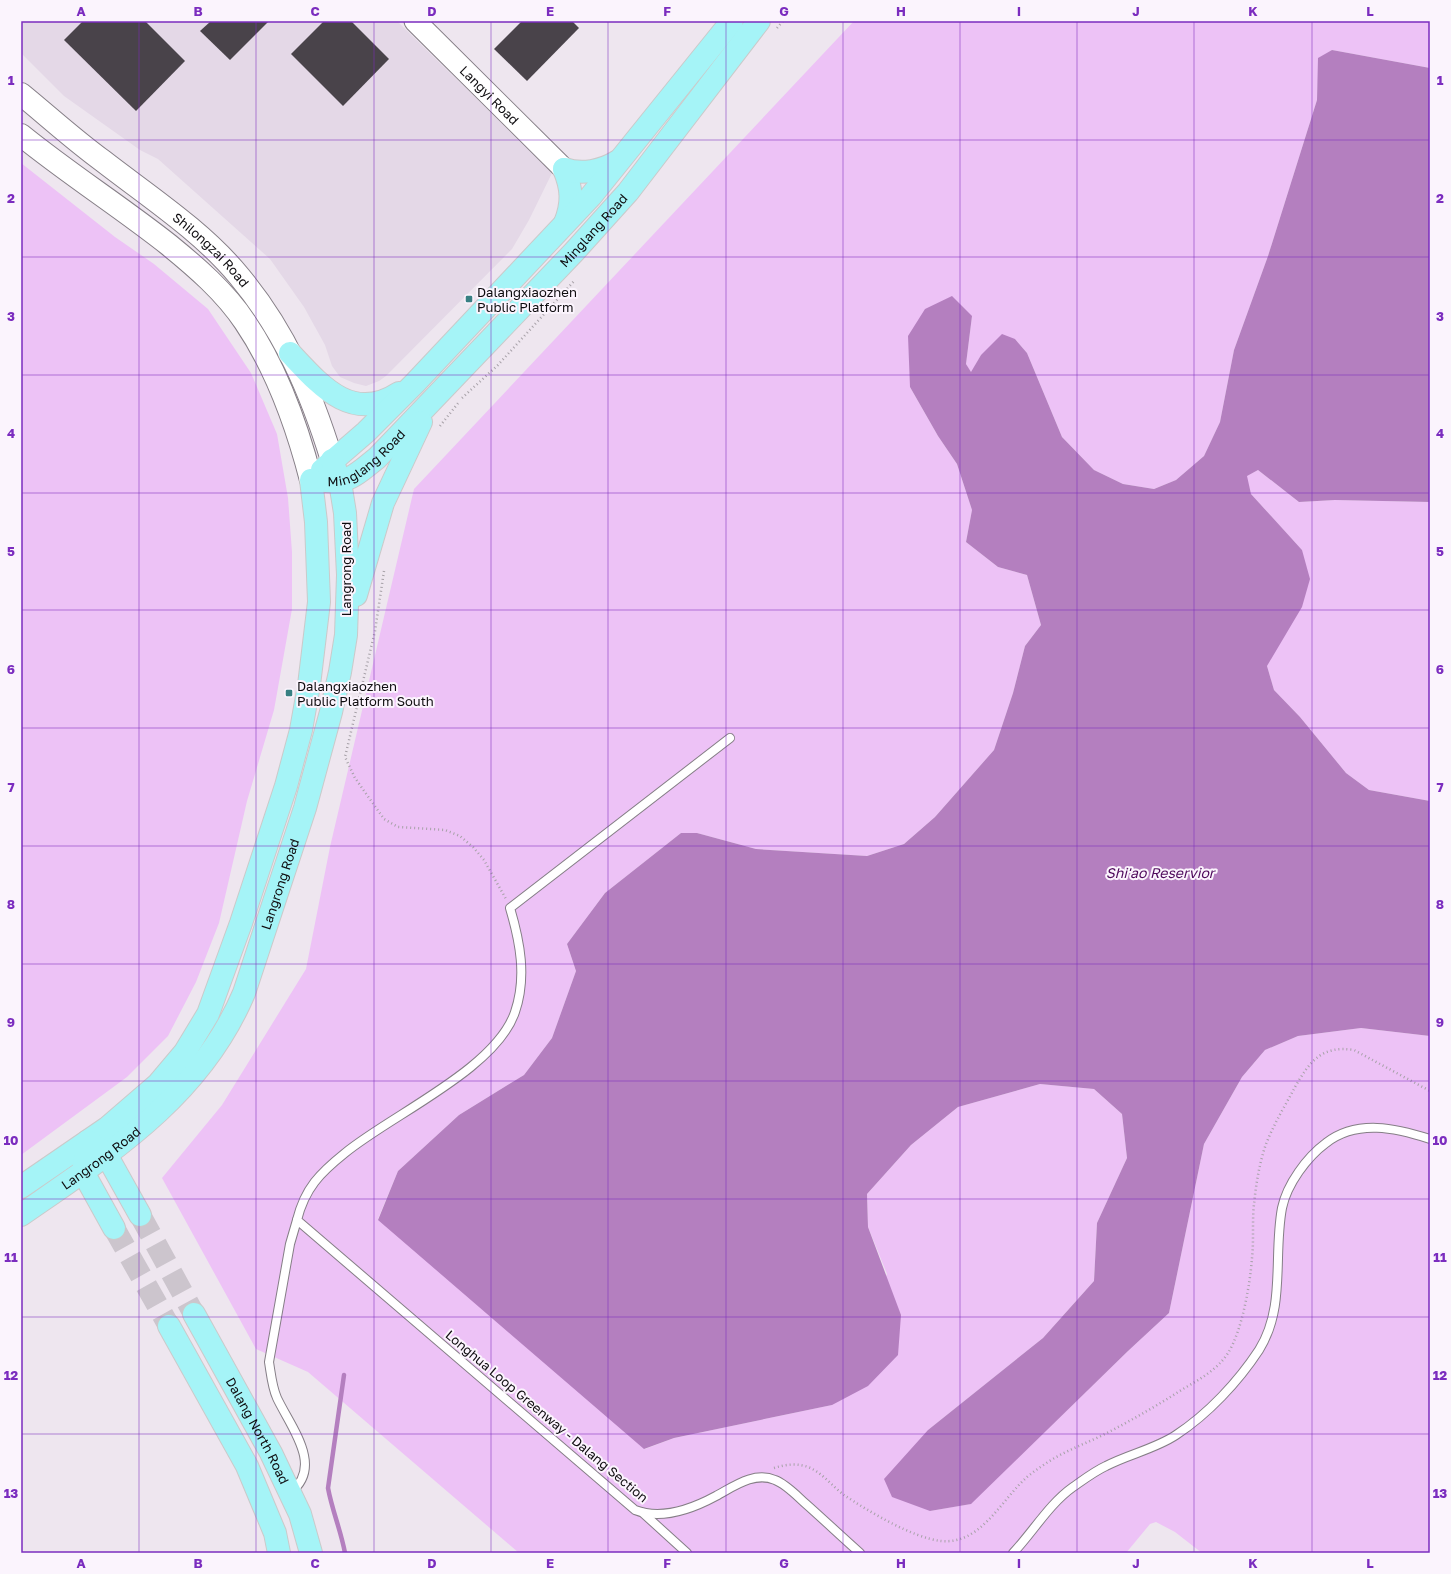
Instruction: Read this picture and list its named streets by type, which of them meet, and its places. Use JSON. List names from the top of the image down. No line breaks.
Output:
{"streets":{"main road":["Minglang Road","Shilongzai Road","Langrong Road","Dalang North Road"],"street":["Langyi Road"],"lane":["Longhua Loop Greenway - Dalang Section"]},"crossings":[["Minglang Road","Shilongzai Road"],["Minglang Road","Langrong Road"],["Shilongzai Road","Langrong Road"]],"water":["Shi'ao Reservior"],"places":{"transit":["Dalangxiaozhen Public Platform","Dalangxiaozhen Public Platform South"]},"grid":{"columns":["A","B","C","D","E","F","G","H","I","J","K","L"],"rows":["1","2","3","4","5","6","7","8","9","10","11","12","13"]}}
